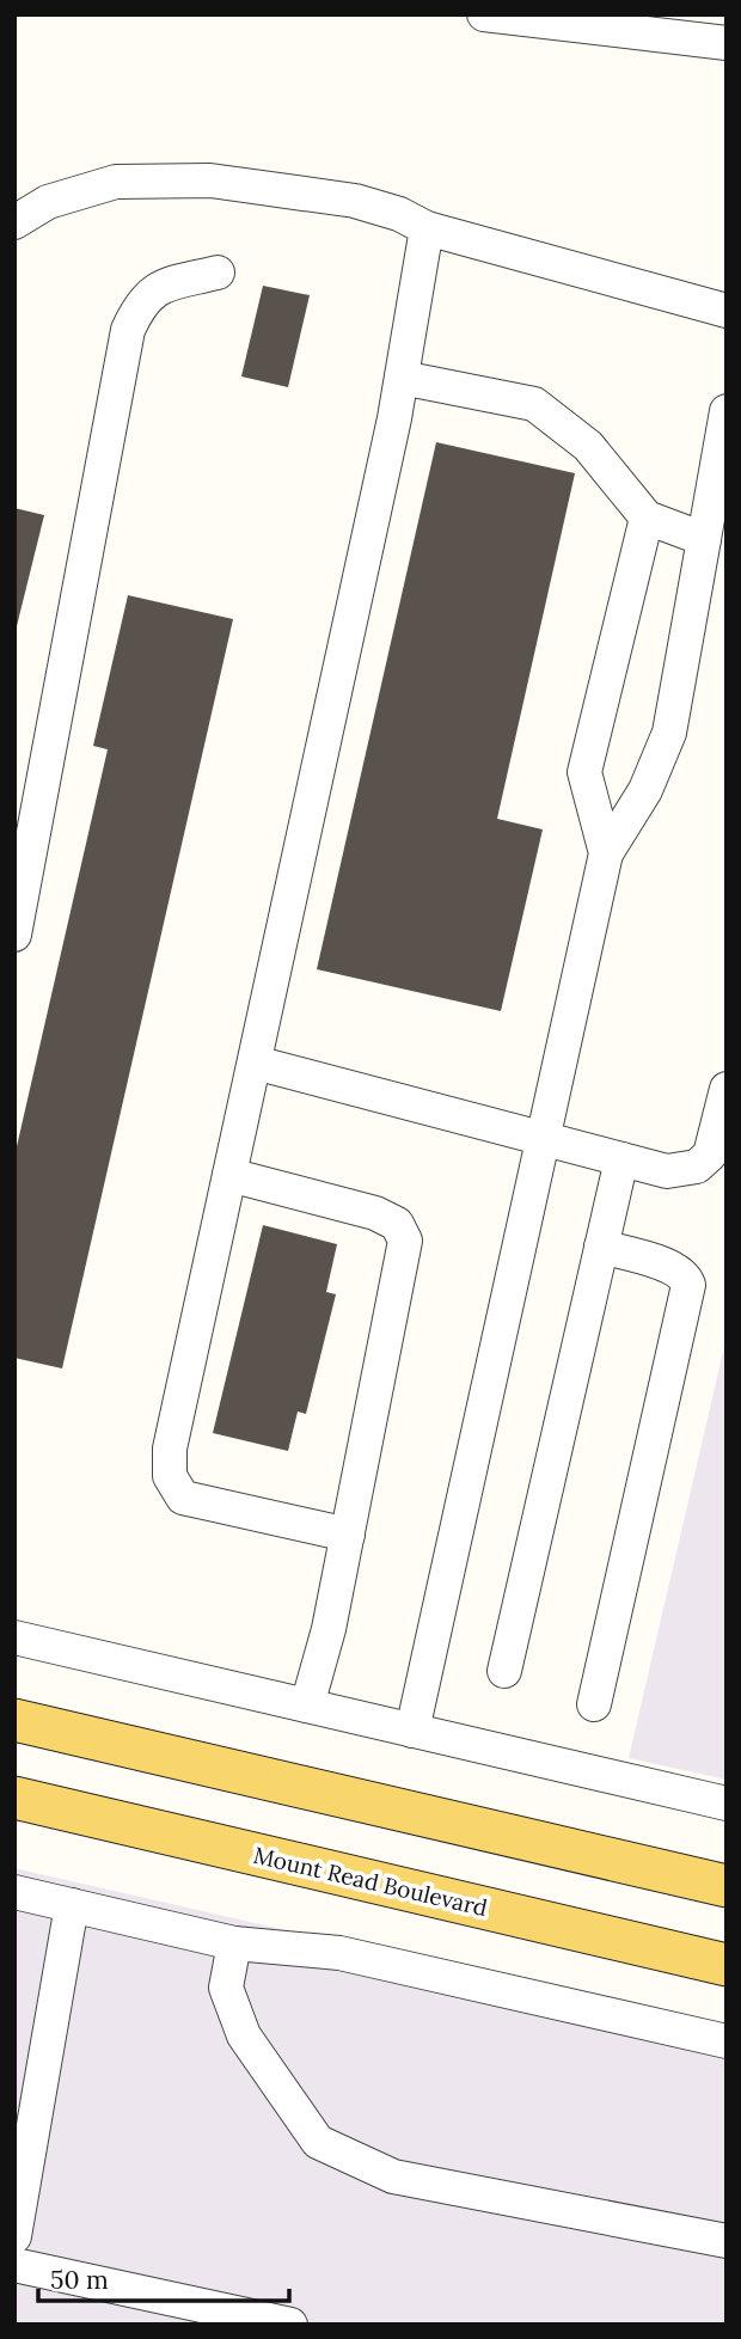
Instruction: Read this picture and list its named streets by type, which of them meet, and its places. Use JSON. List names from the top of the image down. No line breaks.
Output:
{"streets":{"main road":["Mount Read Boulevard"]},"scale_bar":"50 m"}
